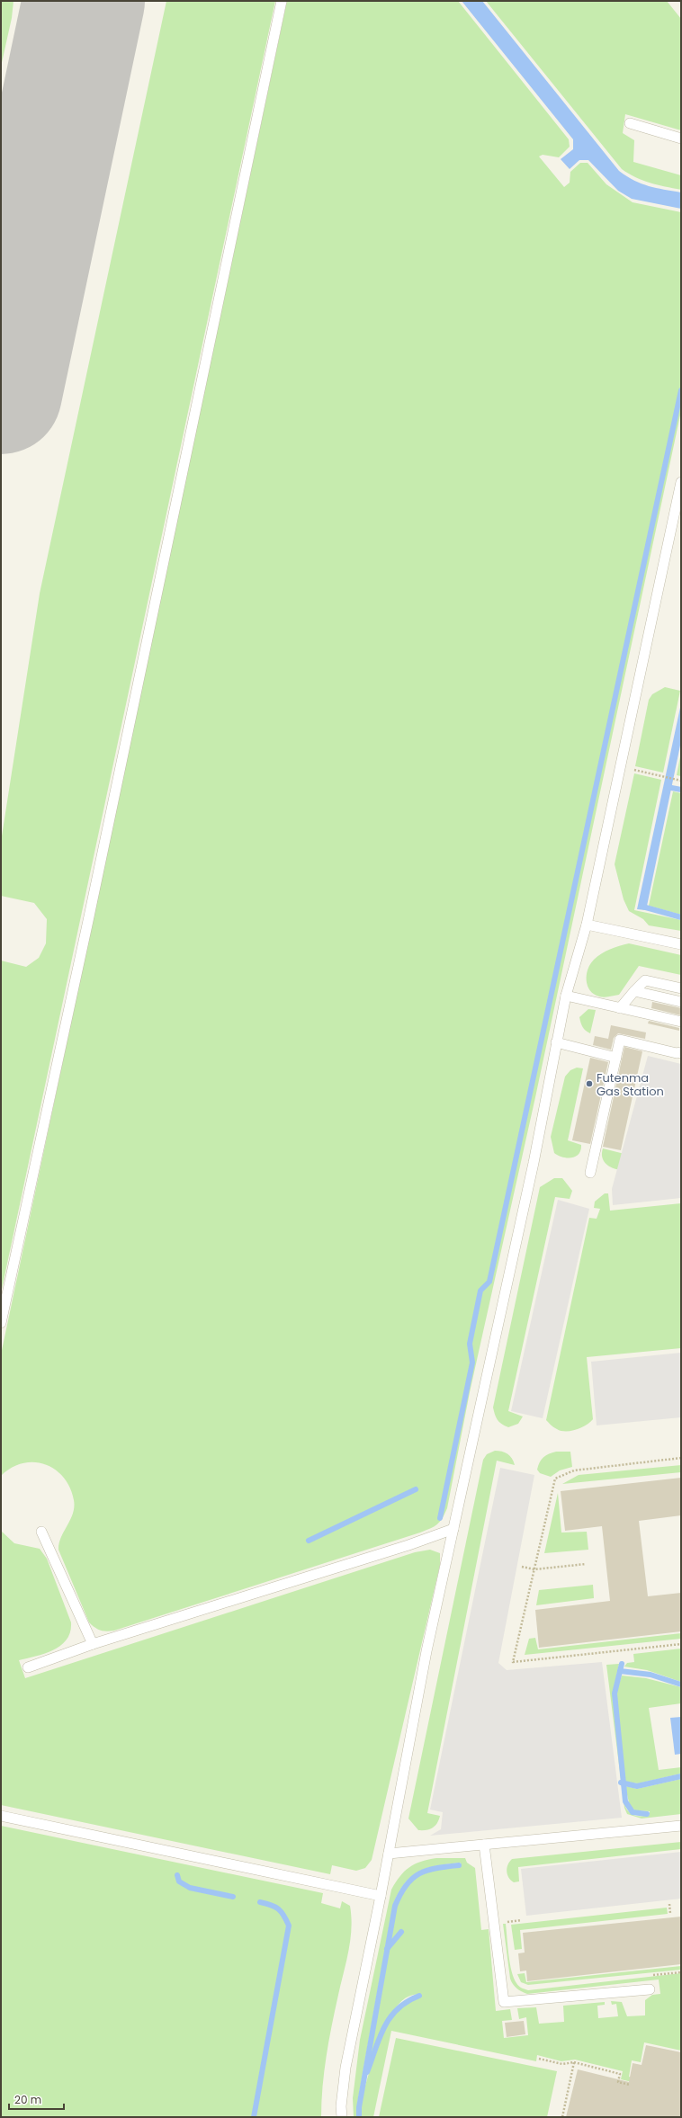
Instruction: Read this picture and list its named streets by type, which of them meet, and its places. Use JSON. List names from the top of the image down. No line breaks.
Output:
{"places":["Futenma Gas Station"],"scale_bar":"20 m"}
